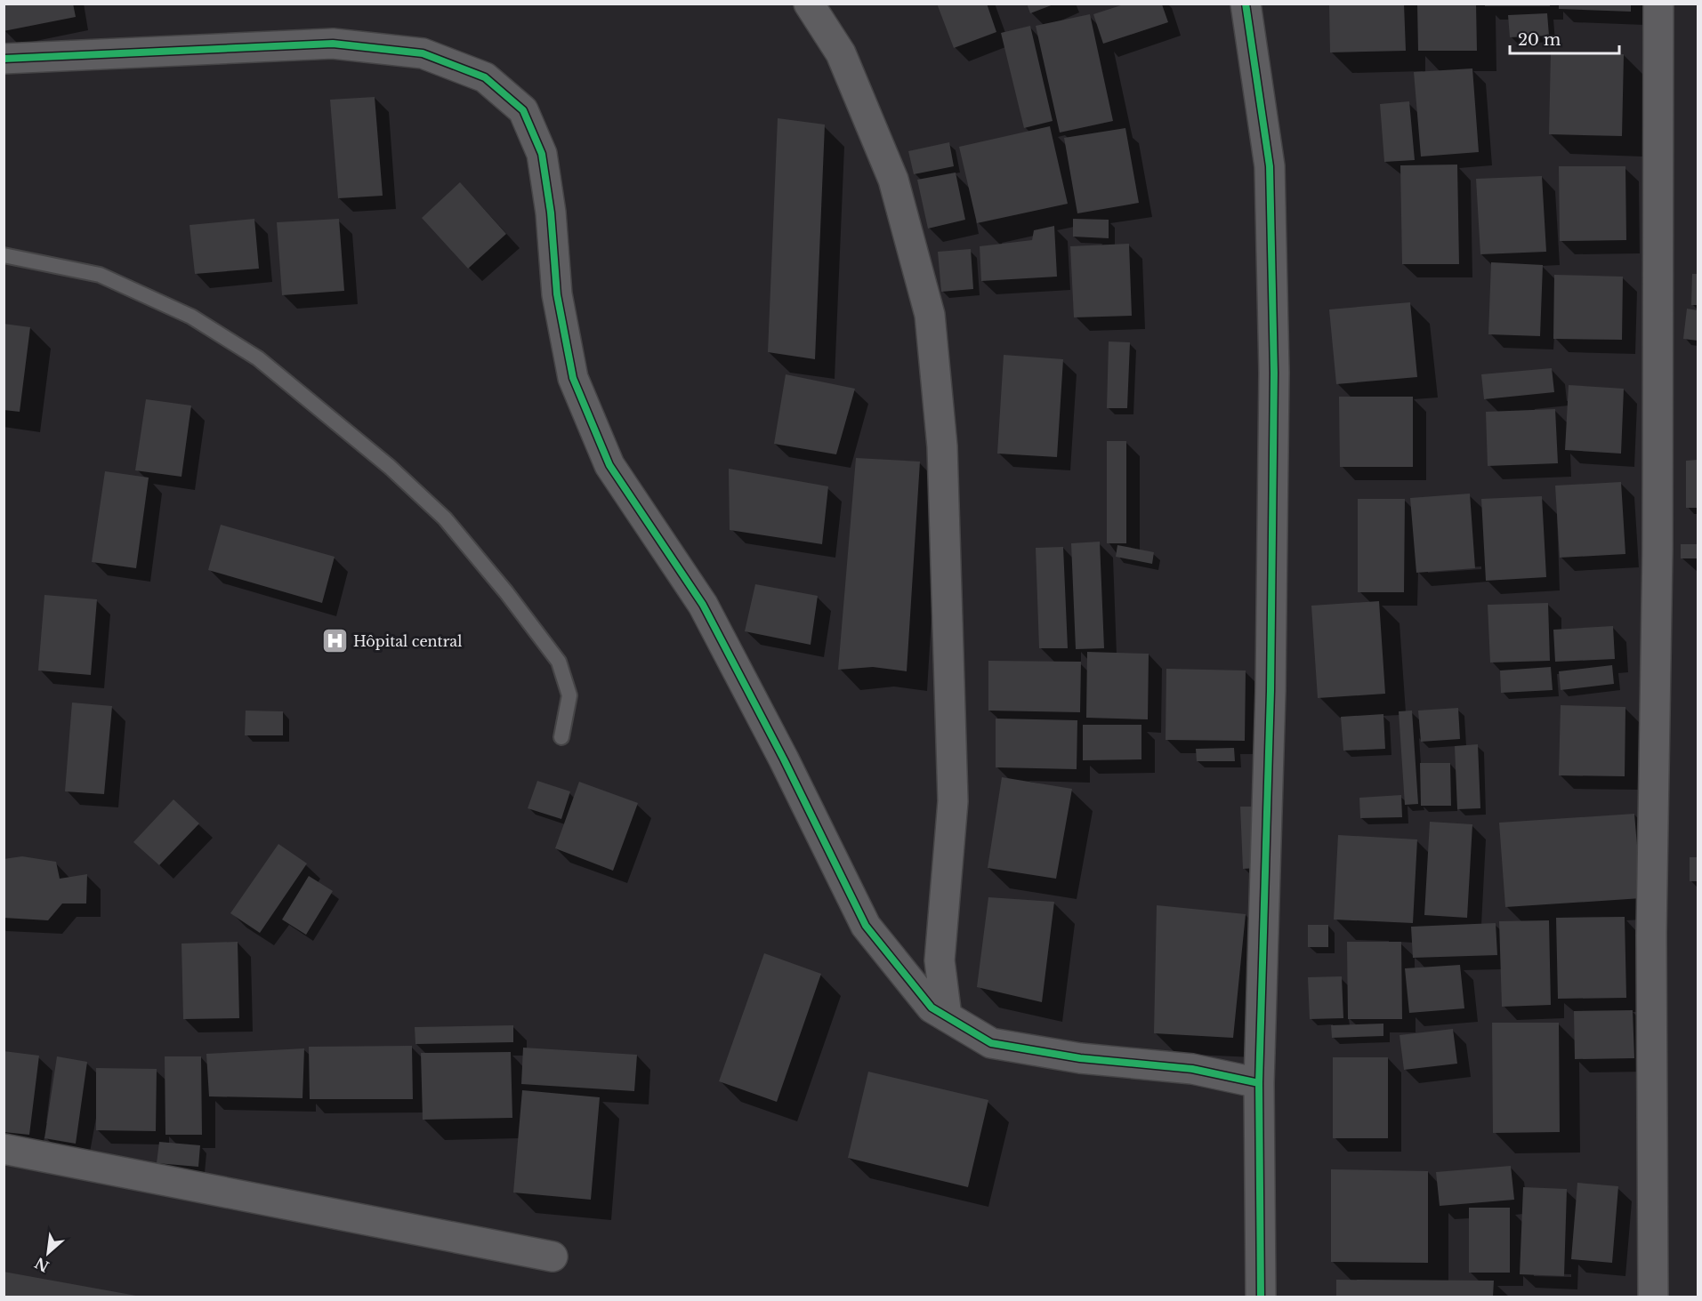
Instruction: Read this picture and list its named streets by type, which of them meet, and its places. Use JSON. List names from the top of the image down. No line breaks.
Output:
{"places":{"hospital":["Hôpital central"]},"scale_bar":"20 m","north":"bottom left"}
